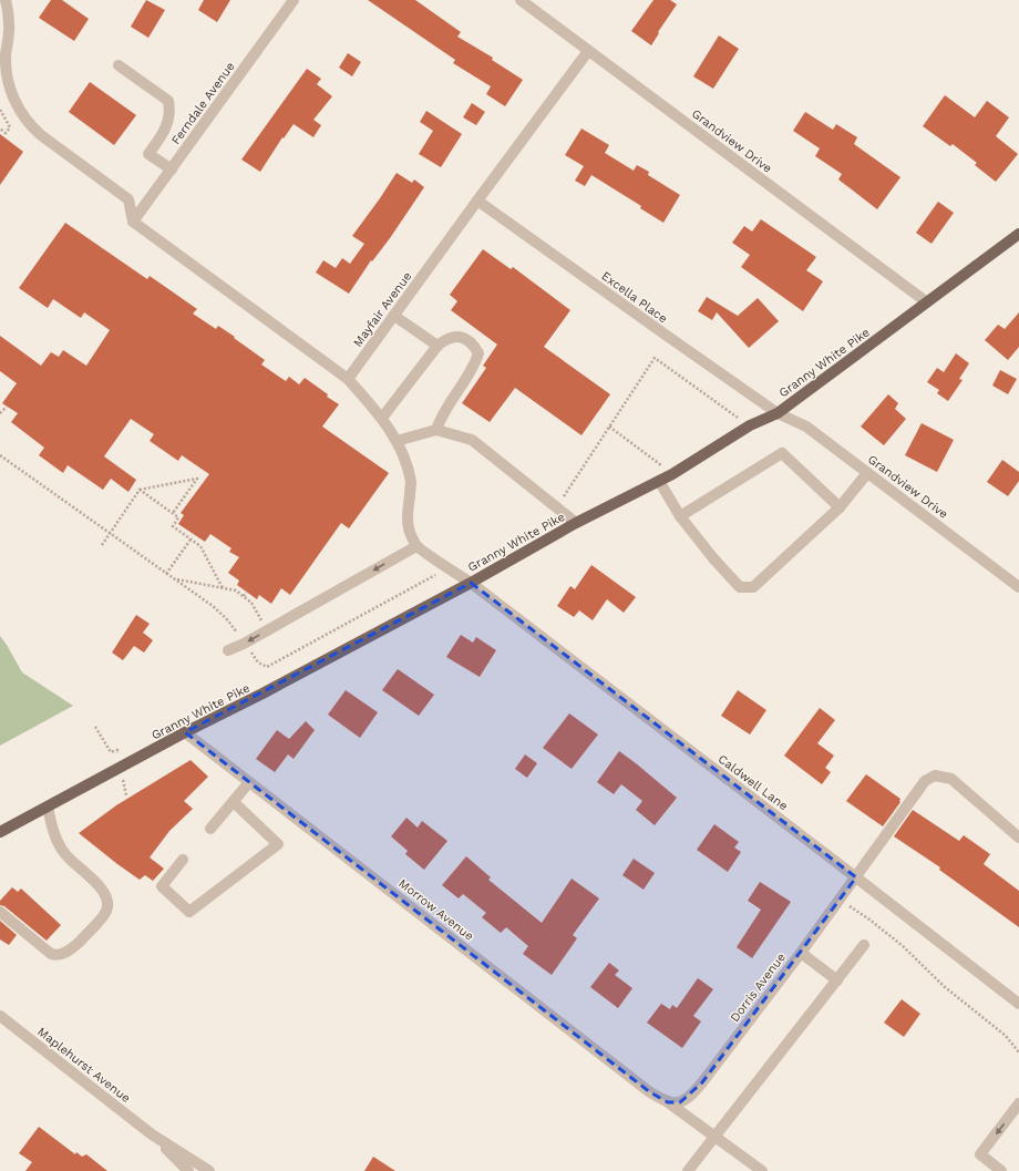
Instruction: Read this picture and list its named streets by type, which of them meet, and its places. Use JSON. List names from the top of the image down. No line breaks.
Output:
{"streets":{"main road":["Granny White Pike"],"street":["Ferndale Avenue","Grandview Drive","Excella Place","Mayfair Avenue","Caldwell Lane","Morrow Avenue","Dorris Avenue","Maplehurst Avenue"]},"crossings":[["Grandview Drive","Excella Place"],["Grandview Drive","Mayfair Avenue"],["Grandview Drive","Granny White Pike"],["Excella Place","Mayfair Avenue"],["Excella Place","Granny White Pike"],["Granny White Pike","Caldwell Lane"],["Granny White Pike","Morrow Avenue"],["Caldwell Lane","Dorris Avenue"],["Morrow Avenue","Dorris Avenue"]]}
